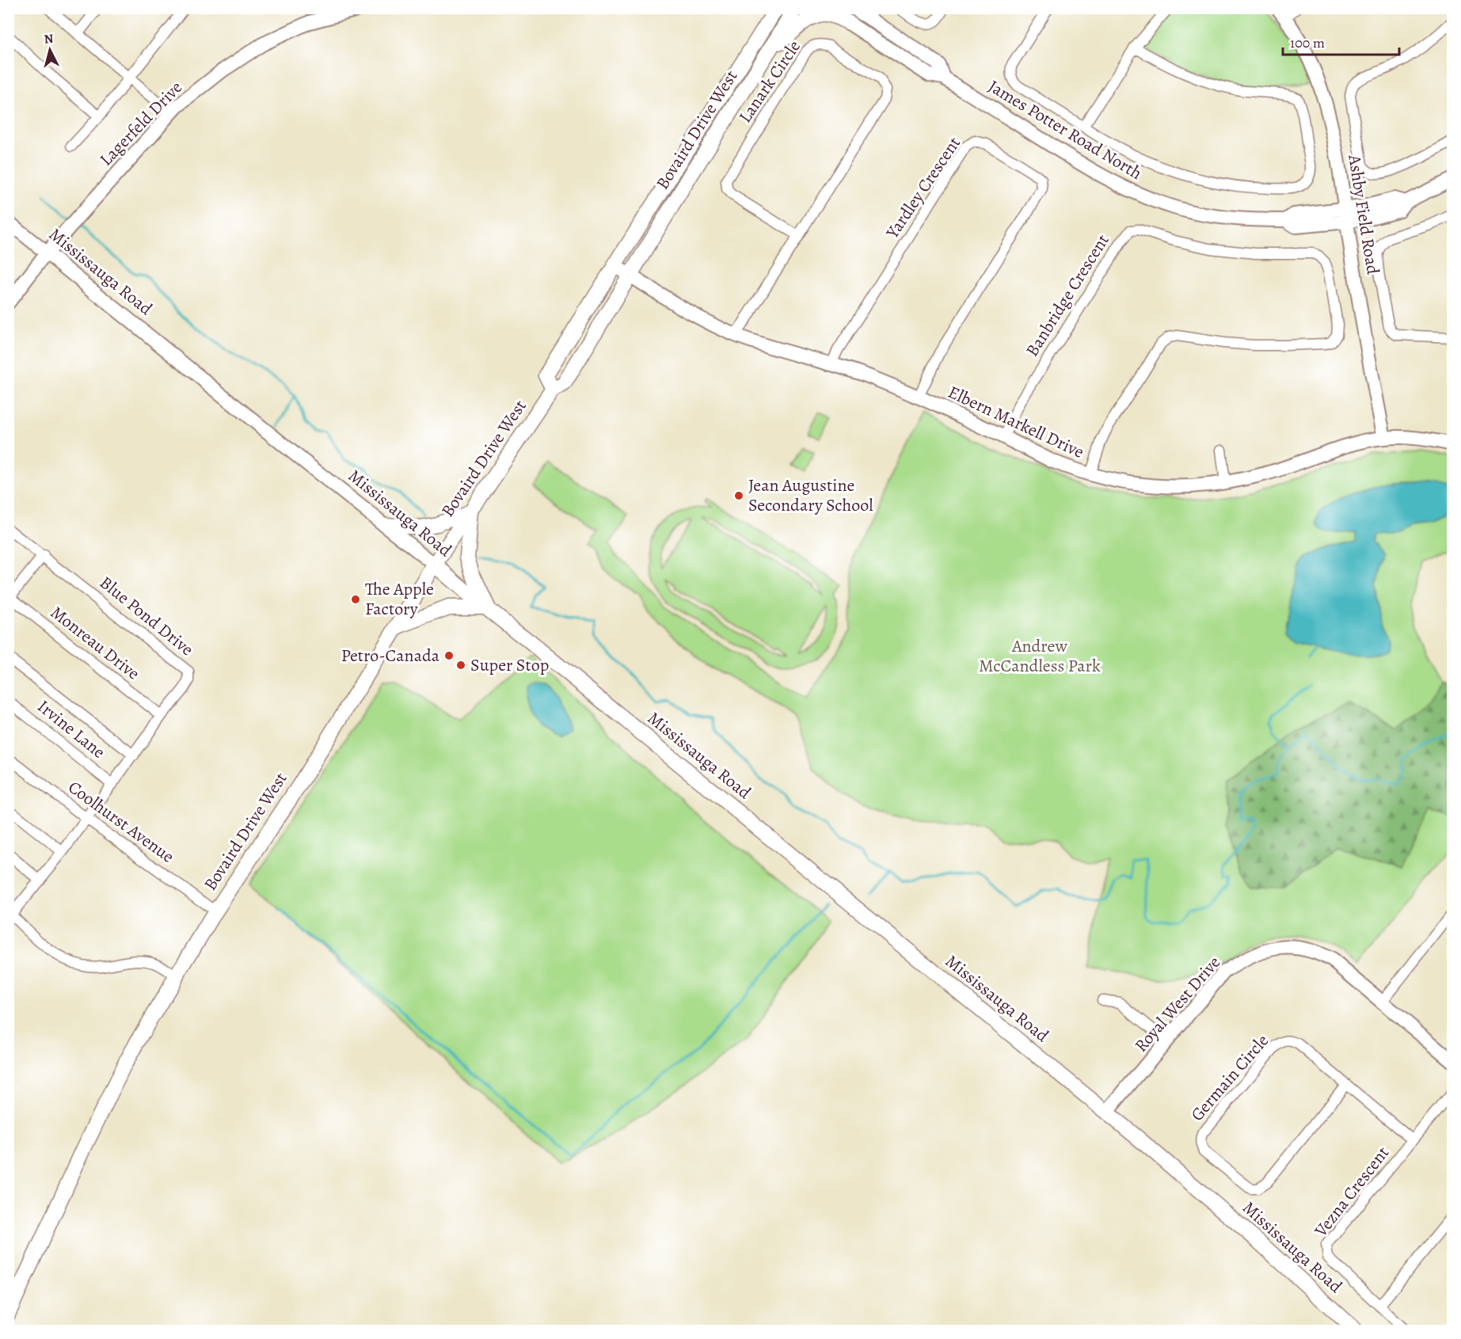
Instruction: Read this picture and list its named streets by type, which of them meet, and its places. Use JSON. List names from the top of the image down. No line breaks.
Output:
{"streets":{"main road":["Bovaird Drive West","Mississauga Road"],"street":["Lanark Circle","Lagerfeld Drive","James Potter Road North","Yardley Crescent","Ashby Field Road","Banbridge Crescent","Elbern Markell Drive","Blue Pond Drive","Monreau Drive","Irvine Lane","Coolhurst Avenue","Royal West Drive","Germain Circle","Vezna Crescent"]},"crossings":[["Lanark Circle","Elbern Markell Drive"],["Lagerfeld Drive","Mississauga Road"],["Bovaird Drive West","Mississauga Road"],["Bovaird Drive West","Elbern Markell Drive"],["Bovaird Drive West","Coolhurst Avenue"],["James Potter Road North","Ashby Field Road"],["Yardley Crescent","Elbern Markell Drive"],["Ashby Field Road","Elbern Markell Drive"],["Mississauga Road","Royal West Drive"],["Banbridge Crescent","Elbern Markell Drive"],["Blue Pond Drive","Monreau Drive"],["Blue Pond Drive","Irvine Lane"],["Blue Pond Drive","Coolhurst Avenue"],["Germain Circle","Vezna Crescent"]],"parks":["Andrew McCandless Park"],"places":["Jean Augustine Secondary School","The Apple Factory","Petro-Canada","Super Stop"],"scale_bar":"100 m","north":"top"}
